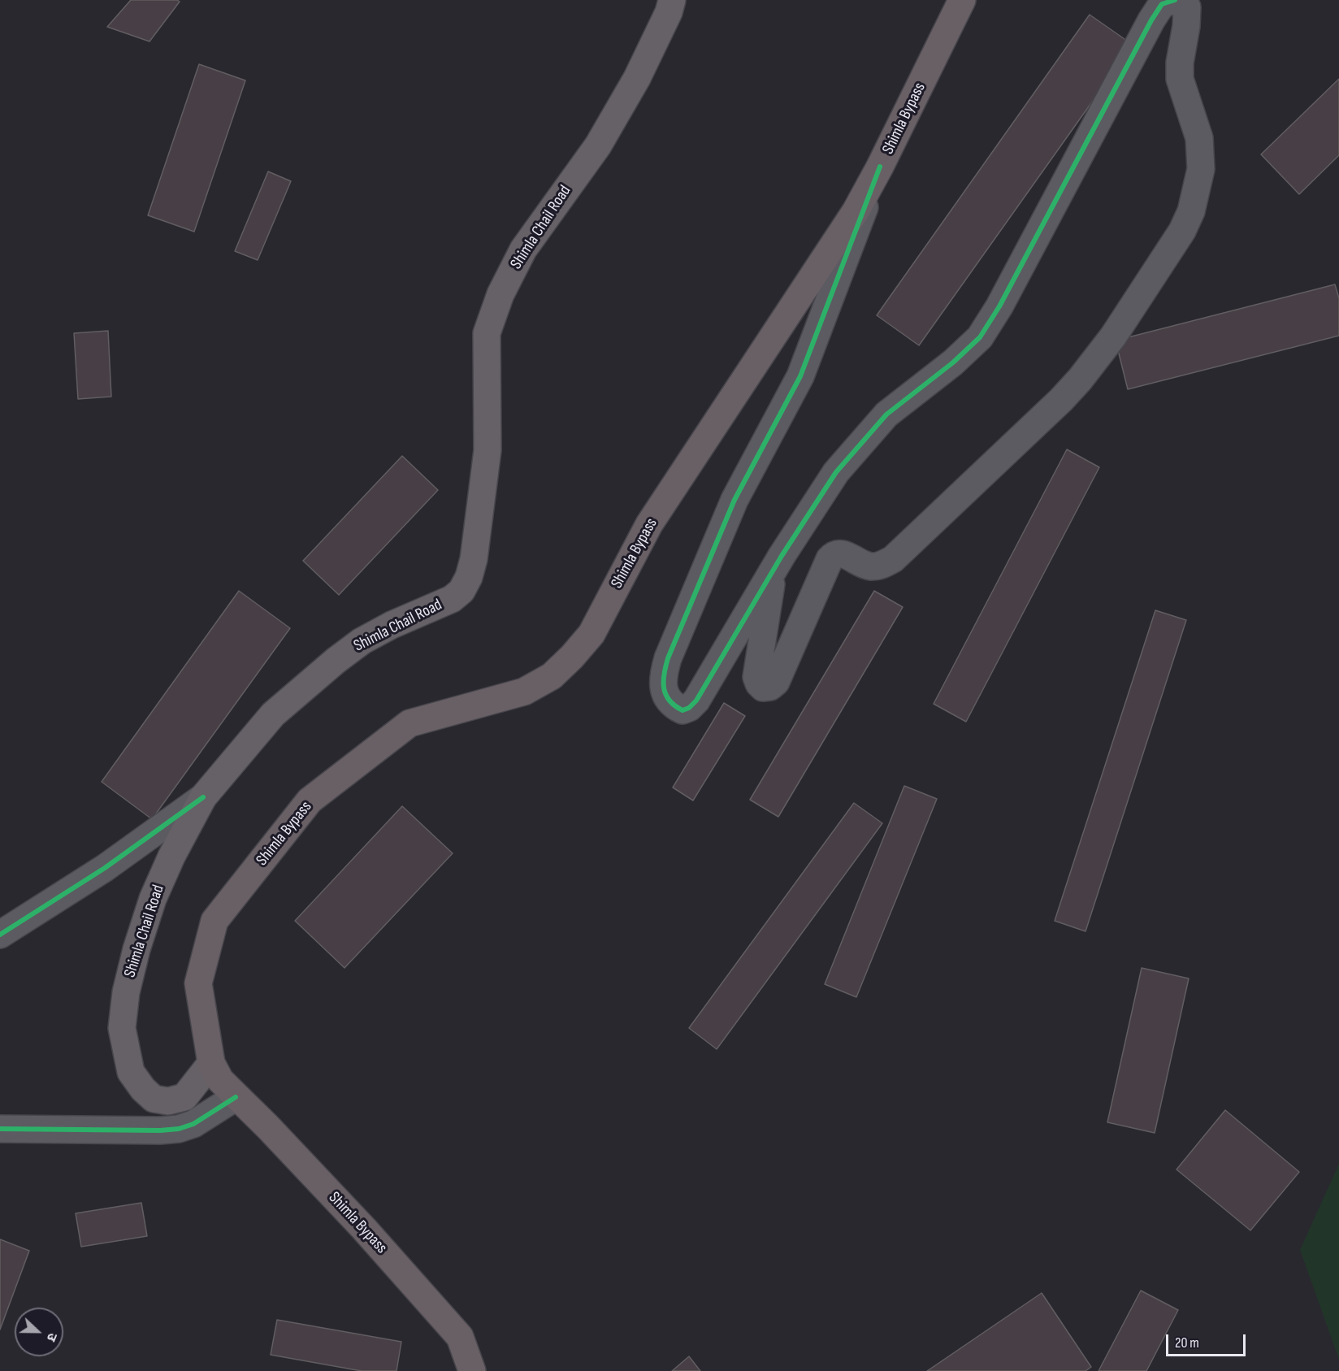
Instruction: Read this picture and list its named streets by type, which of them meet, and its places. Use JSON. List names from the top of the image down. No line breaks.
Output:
{"streets":{"highway":["Shimla Bypass"],"main road":["Shimla Chail Road"]},"crossings":[["Shimla Bypass","Shimla Chail Road"]],"scale_bar":"20 m","north":"right"}
